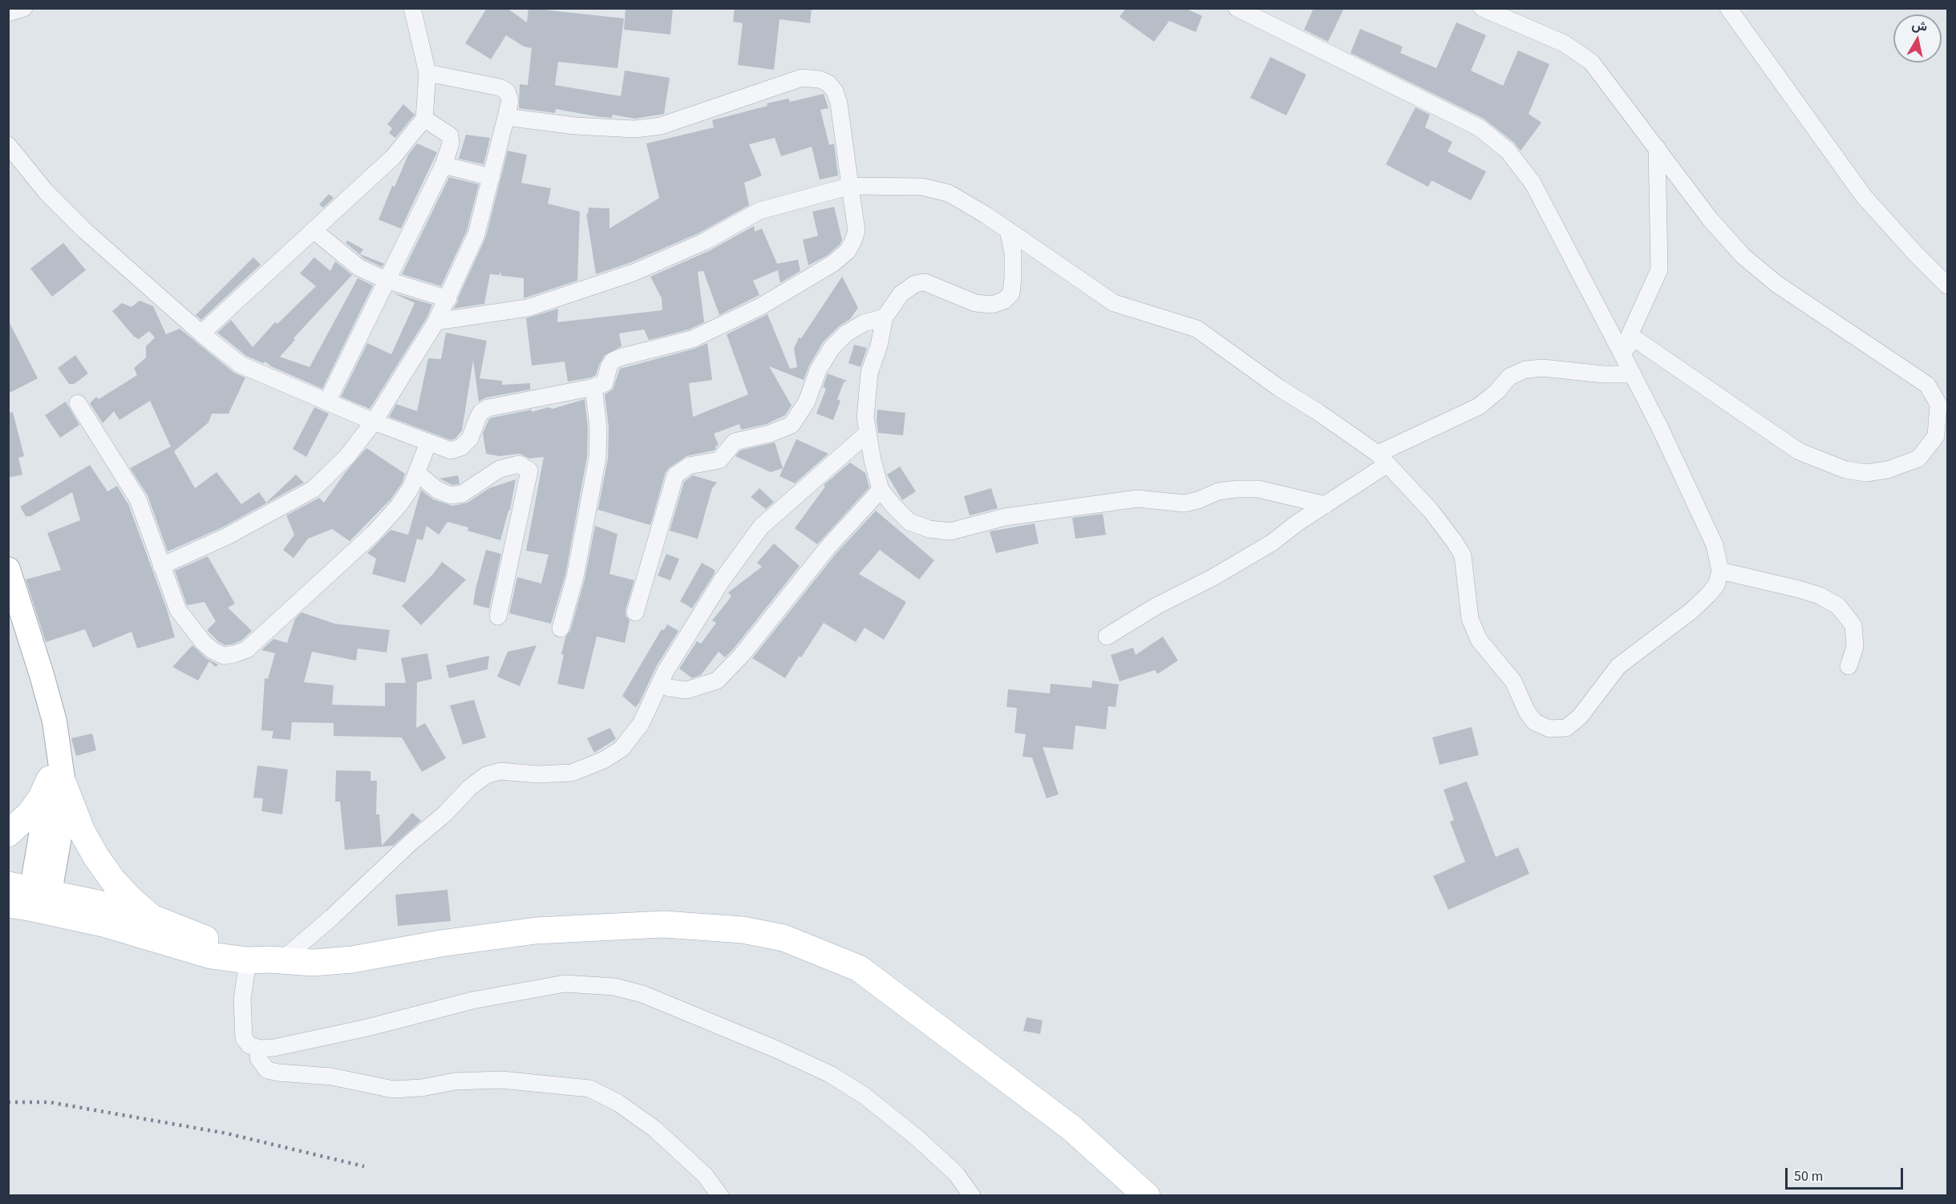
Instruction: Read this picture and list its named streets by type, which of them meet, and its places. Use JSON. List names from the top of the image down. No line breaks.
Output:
{"scale_bar":"50 m","north":"top"}
